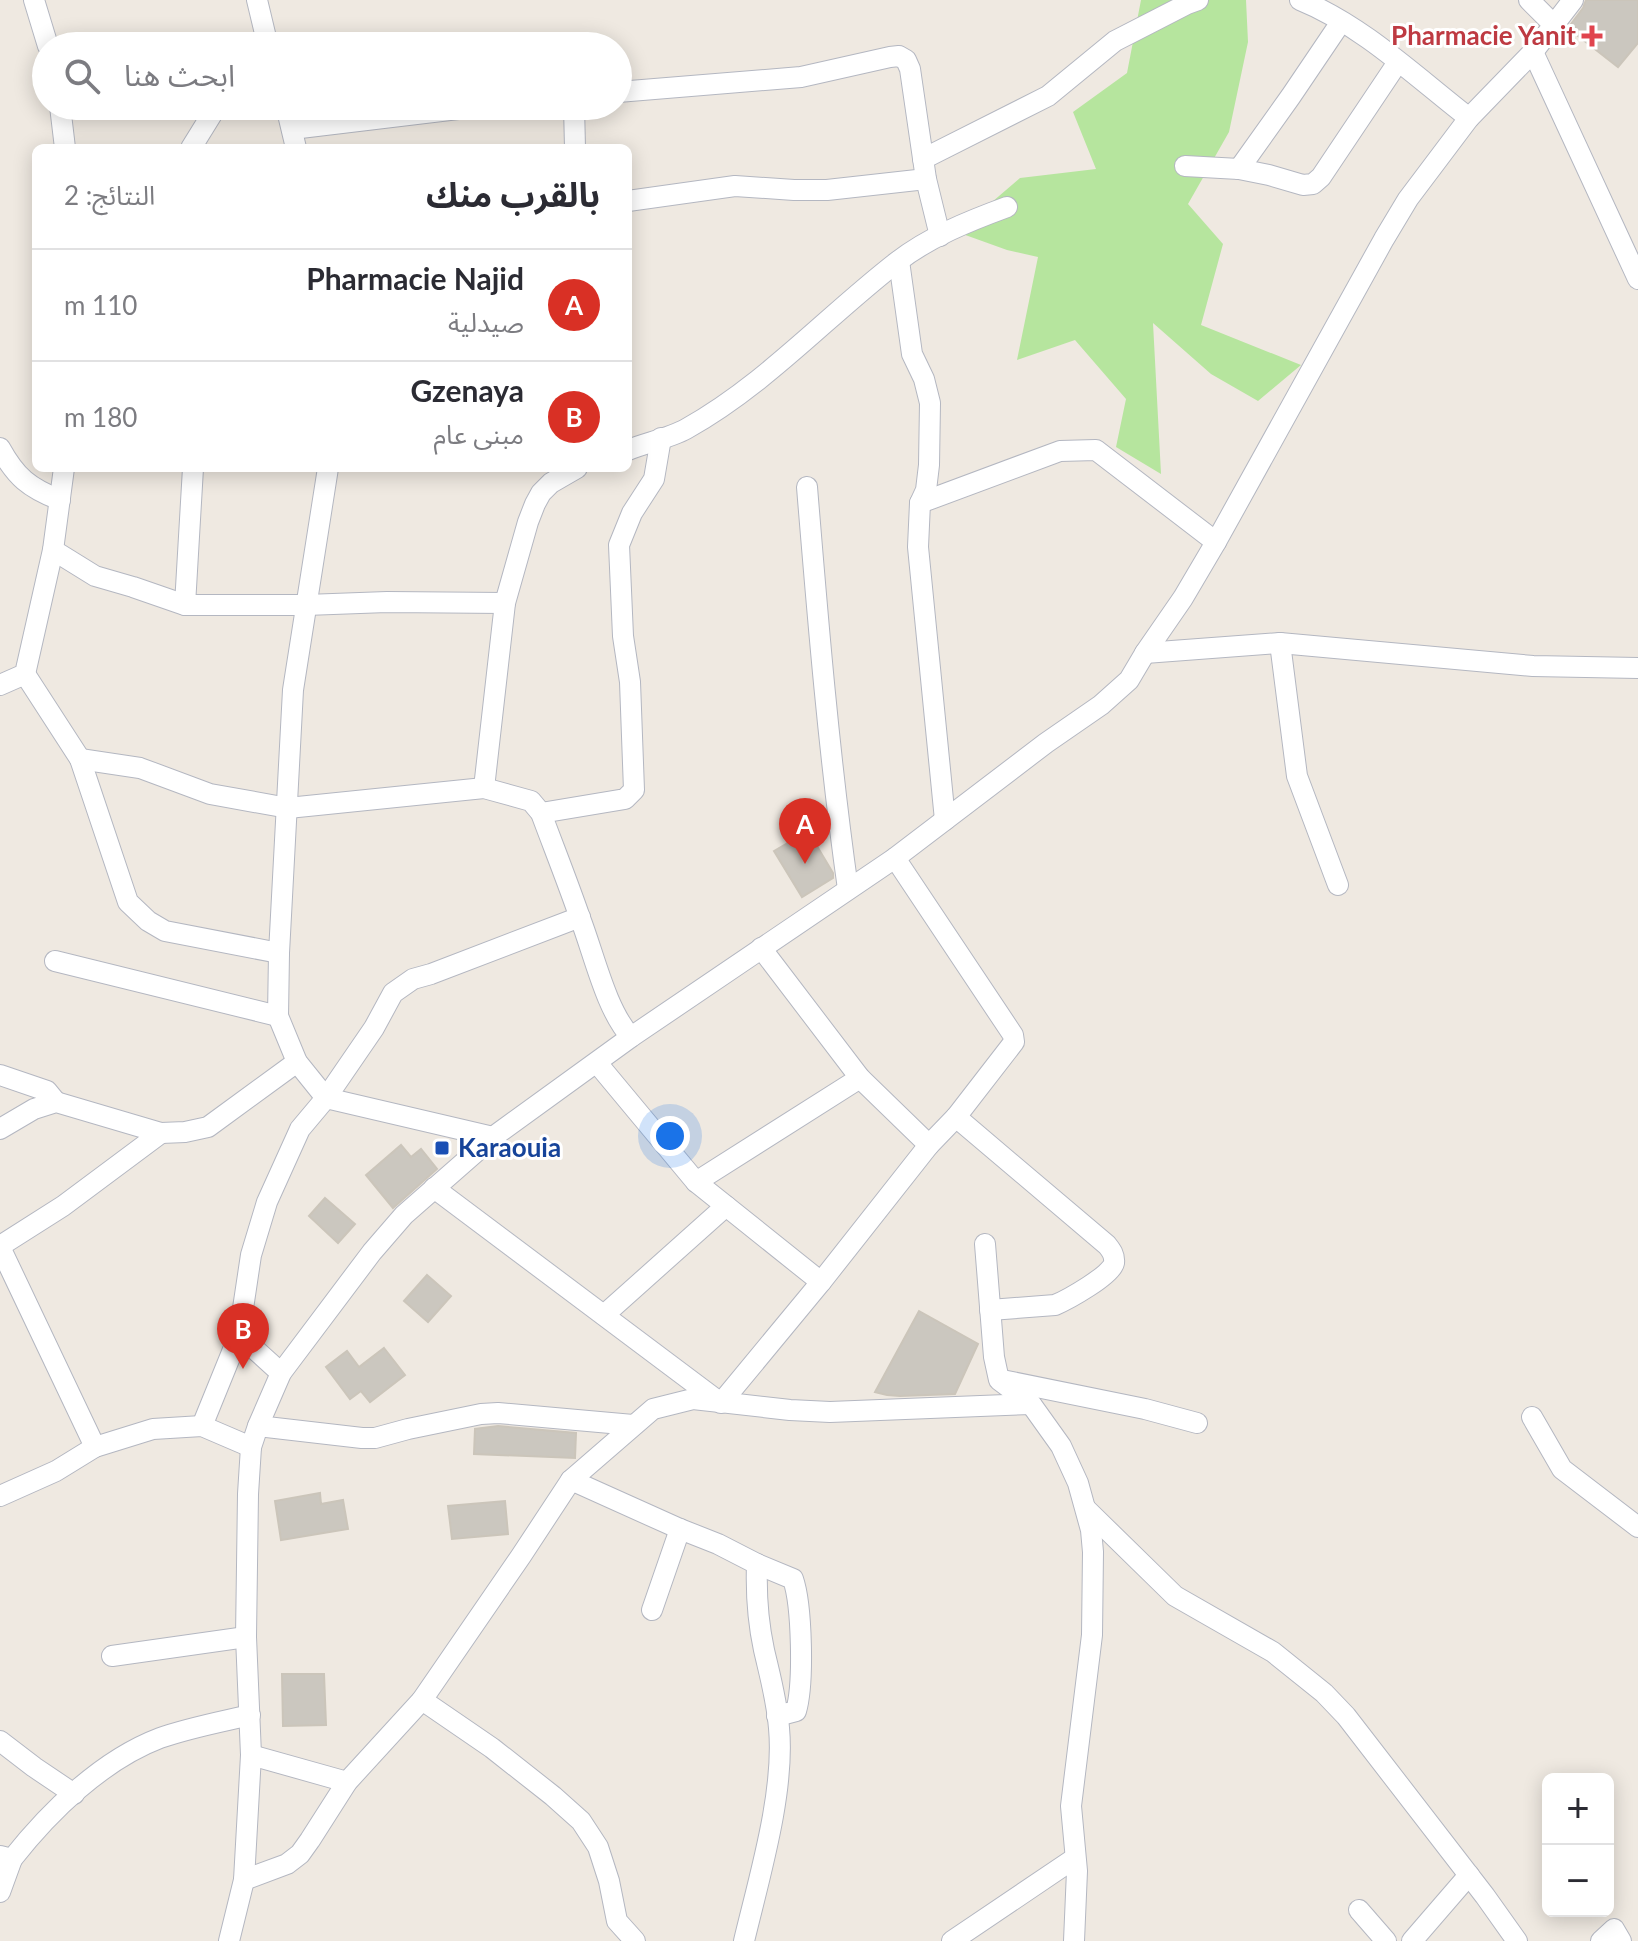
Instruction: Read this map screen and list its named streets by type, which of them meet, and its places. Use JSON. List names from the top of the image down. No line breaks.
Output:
{"places":{"health":["Pharmacie Yanit"],"transit":["Karaouia"]},"page":{"search":"ابحث هنا","heading":["بالقرب منك","النتائج: 2"],"list":[{"mark":"A","name":"Pharmacie Najid","note":"صيدلية","value":"110 m"},{"mark":"B","name":"Gzenaya","note":"مبنى عام","value":"180 m"}],"pins":["A","B"],"map_buttons":["+","−"]}}
